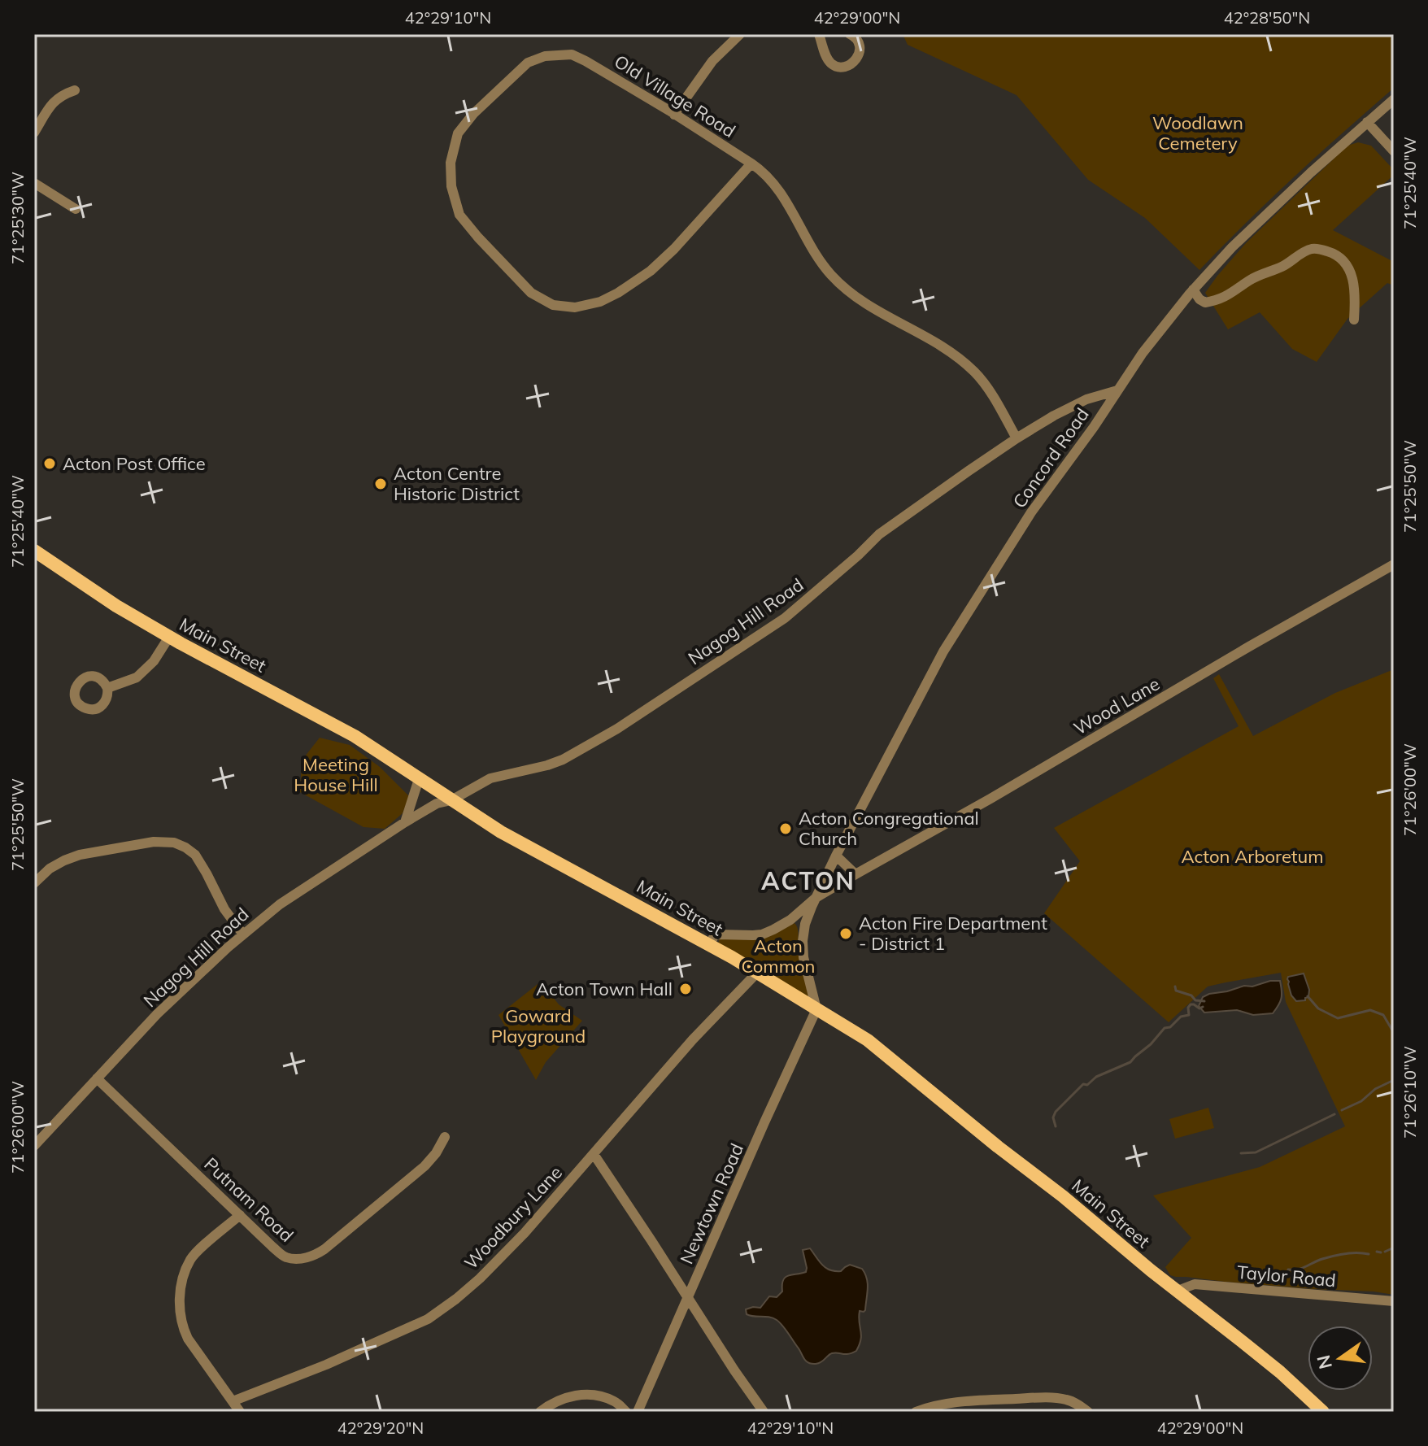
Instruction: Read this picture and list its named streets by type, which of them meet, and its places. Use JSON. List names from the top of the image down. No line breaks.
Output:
{"streets":{"main road":["Main Street"],"street":["Old Village Road","Concord Road","Nagog Hill Road","Wood Lane","Putnam Road","Newtown Road","Woodbury Lane","Taylor Road"]},"crossings":[["Old Village Road","Nagog Hill Road"],["Concord Road","Nagog Hill Road"],["Concord Road","Main Street"],["Concord Road","Wood Lane"],["Concord Road","Newtown Road"],["Nagog Hill Road","Main Street"],["Nagog Hill Road","Putnam Road"],["Main Street","Newtown Road"],["Main Street","Woodbury Lane"],["Main Street","Taylor Road"]],"districts":["ACTON"],"parks":["Woodlawn Cemetery","Meeting House Hill","Acton Arboretum","Acton Common","Goward Playground"],"places":["Acton Post Office","Acton Centre Historic District","Acton Congregational Church","Acton Fire Department - District 1","Acton Town Hall"],"north":"left","coordinates":["42°29'10\"N","42°29'00\"N","42°28'50\"N","71°25'40\"W","71°25'30\"W","71°25'50\"W","71°26'00\"W","71°26'10\"W","42°29'20\"N"]}
